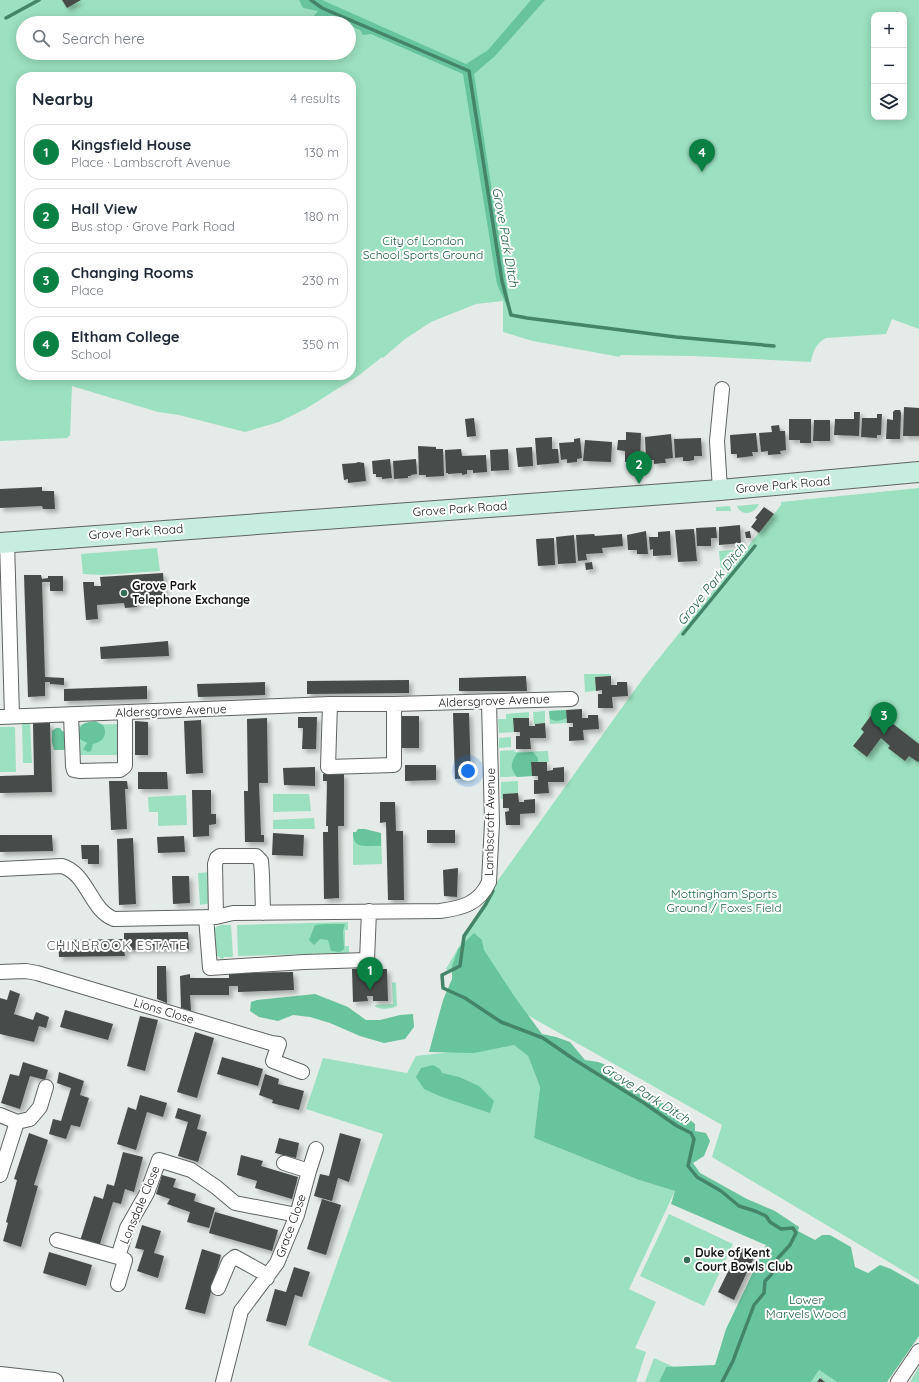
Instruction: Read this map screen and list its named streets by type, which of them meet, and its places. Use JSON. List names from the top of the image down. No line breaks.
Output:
{"streets":{"main road":["Grove Park Road"],"street":["Aldersgrove Avenue","Lambscroft Avenue","Lions Close","Lonsdale Close","Grace Close"]},"crossings":[["Aldersgrove Avenue","Lambscroft Avenue"],["Lonsdale Close","Grace Close"]],"districts":["CHINBROOK ESTATE"],"water":["Grove Park Ditch"],"parks":["City of London School Sports Ground","Mottingham Sports Ground / Foxes Field","Lower Marvels Wood"],"places":["Grove Park Telephone Exchange","Duke of Kent Court Bowls Club"],"page":{"map_buttons":["+","−"],"search":"Search here","heading":["Nearby","4 results"],"list":[{"mark":"1","name":"Kingsfield House","note":"Place · Lambscroft Avenue","value":"130 m"},{"mark":"2","name":"Hall View","note":"Bus stop · Grove Park Road","value":"180 m"},{"mark":"3","name":"Changing Rooms","note":"Place","value":"230 m"},{"mark":"4","name":"Eltham College","note":"School","value":"350 m"}],"pins":["4","2","3","1"]}}
